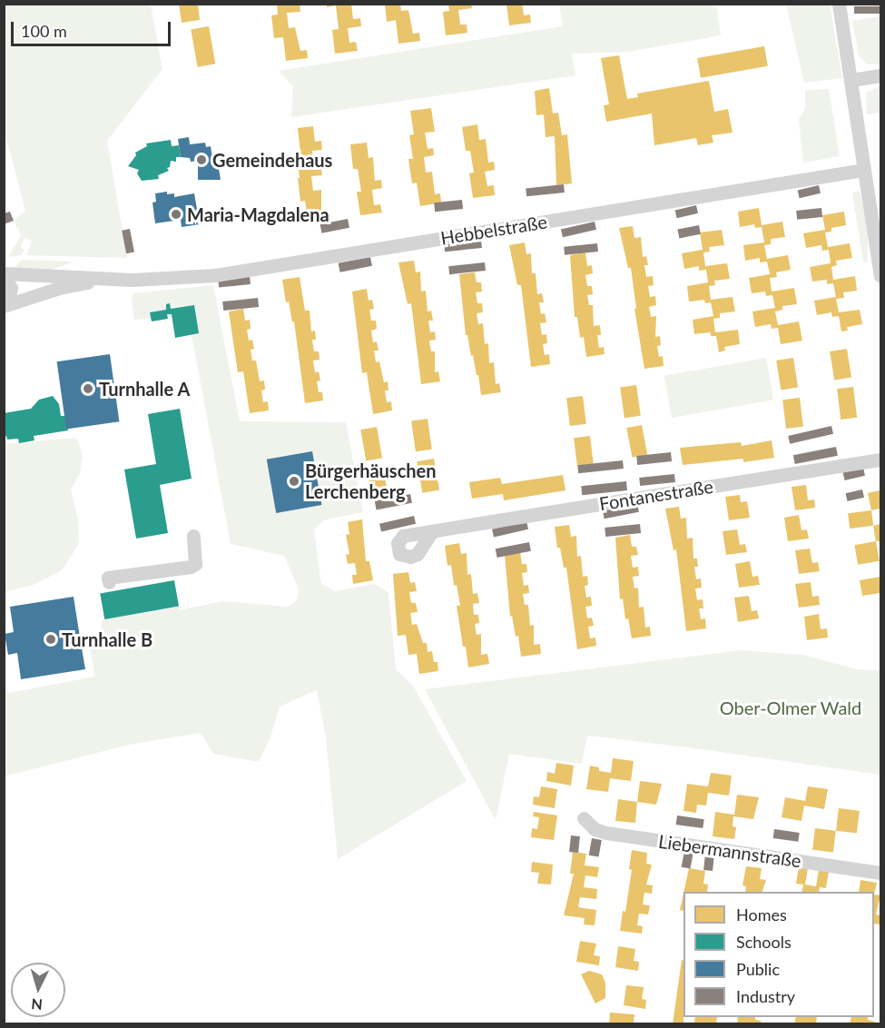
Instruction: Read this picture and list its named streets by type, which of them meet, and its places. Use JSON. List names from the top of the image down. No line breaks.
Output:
{"streets":{"street":["Hebbelstraße","Fontanestraße","Liebermannstraße"]},"parks":["Ober-Olmer Wald"],"places":["Gemeindehaus","Maria-Magdalena","Turnhalle A","Bürgerhäuschen Lerchenberg","Turnhalle B"],"legend":["Homes","Schools","Public","Industry"],"scale_bar":"100 m","north":"bottom"}
